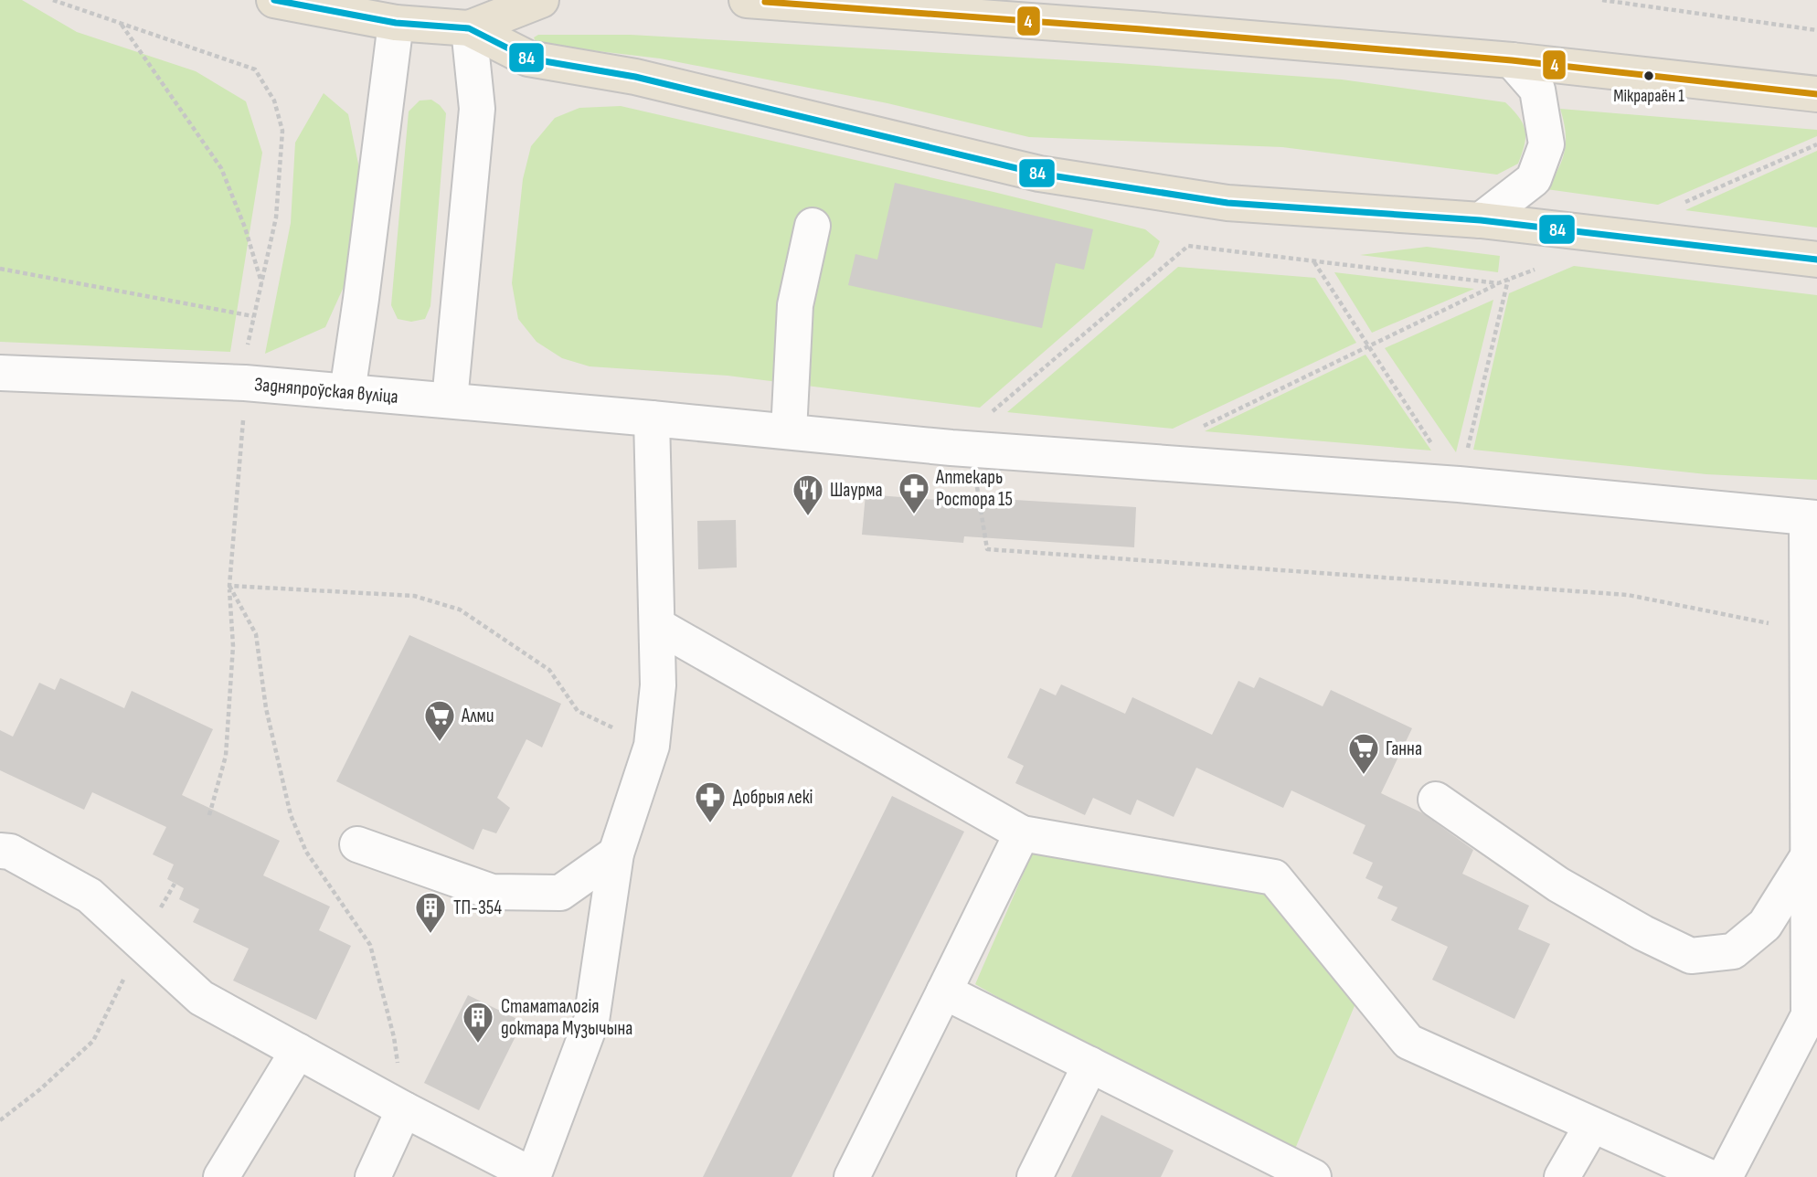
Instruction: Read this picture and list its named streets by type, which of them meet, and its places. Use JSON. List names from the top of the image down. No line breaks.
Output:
{"streets":{"street":["Задняпроўская вуліца"]},"places":{"other":["Мікрараён 1"],"pharmacy":["Аптекарь Ростора 15","Добрыя лекі"],"restaurant":["Шаурма"],"supermarket":["Алми","Ганна"],"building":["ТП-354","Стаматалогія доктара Музычына"]},"lines":["transit line 84","transit line 4"]}
